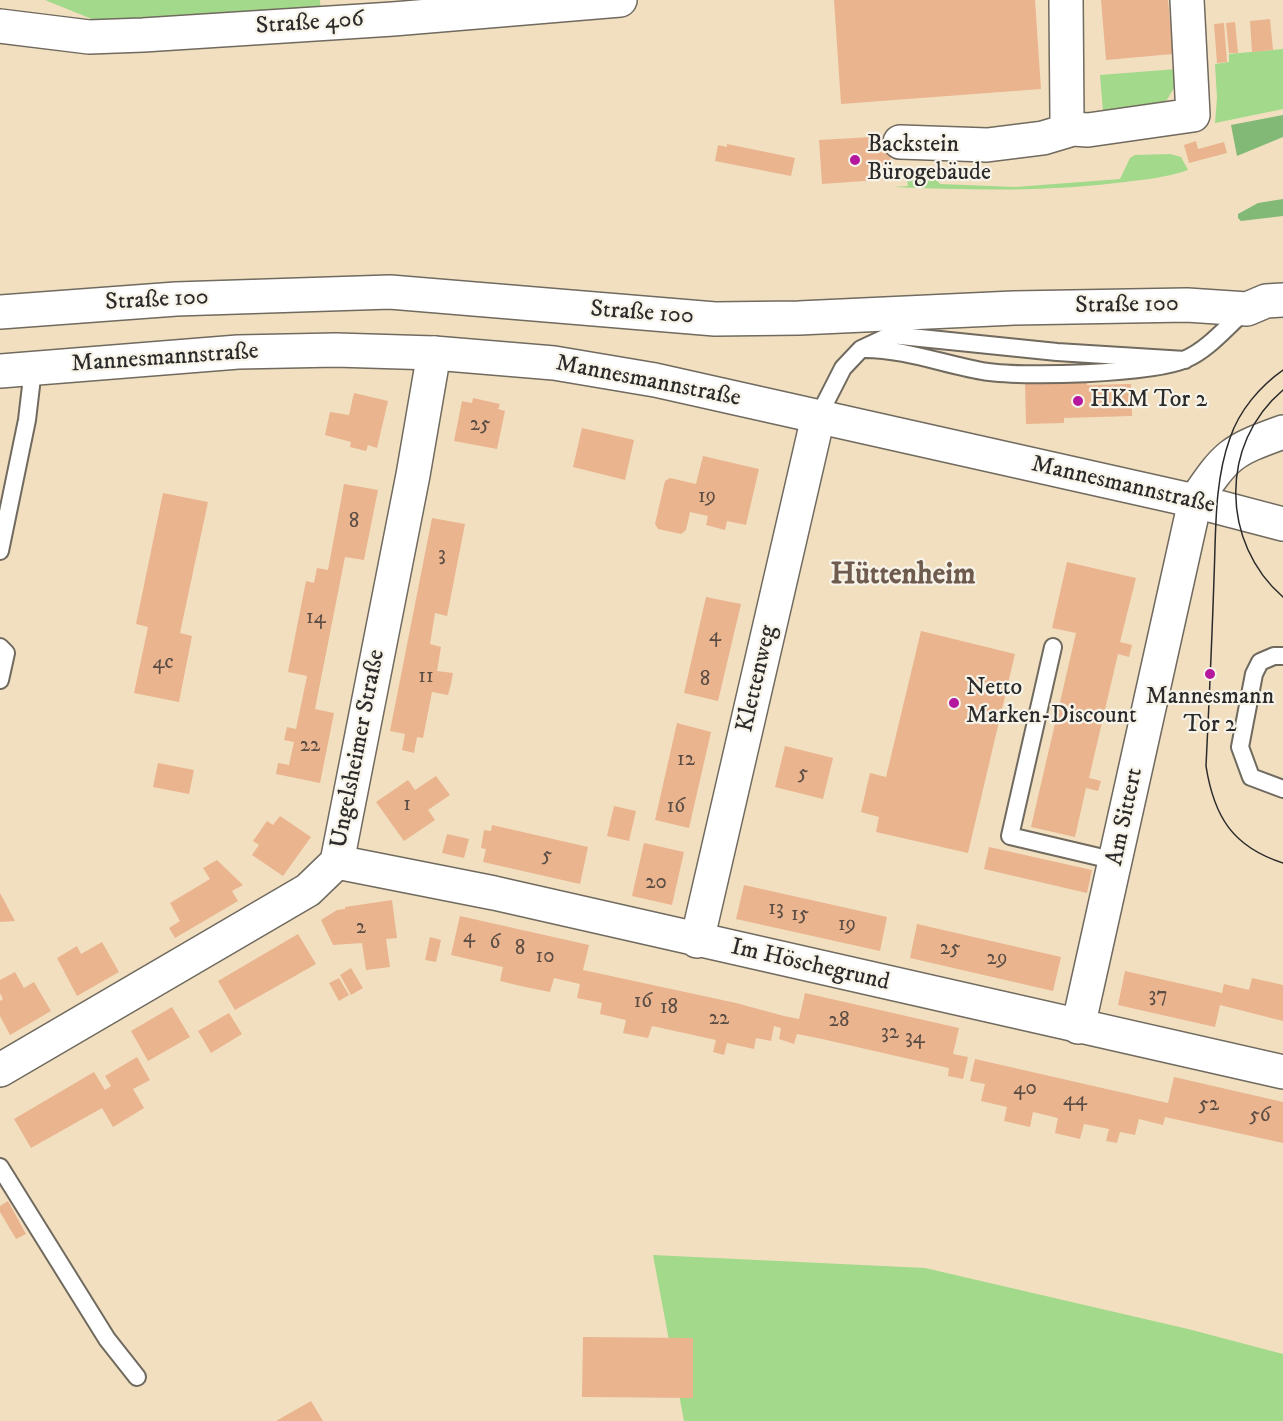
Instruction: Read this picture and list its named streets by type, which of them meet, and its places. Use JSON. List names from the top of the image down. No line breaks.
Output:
{"streets":{"street":["Straße 406","Straße 100","Mannesmannstraße","Klettenweg","Ungelsheimer Straße","Am Sittert","Im Höschegrund"]},"crossings":[["Mannesmannstraße","Klettenweg"],["Mannesmannstraße","Ungelsheimer Straße"],["Mannesmannstraße","Am Sittert"],["Klettenweg","Im Höschegrund"],["Ungelsheimer Straße","Im Höschegrund"],["Am Sittert","Im Höschegrund"]],"districts":["Hüttenheim"],"places":["Backstein Bürogebäude","HKM Tor 2","Mannesmann Tor 2","Netto Marken-Discount"],"house_numbers":["25","19","8","3","14","4","4c","11","8","22","12","5","1","16","5","20","13","15","19","2","4","6","8","25","10","29","37","16","18","22","28","32","34","40","44","52","56"]}
